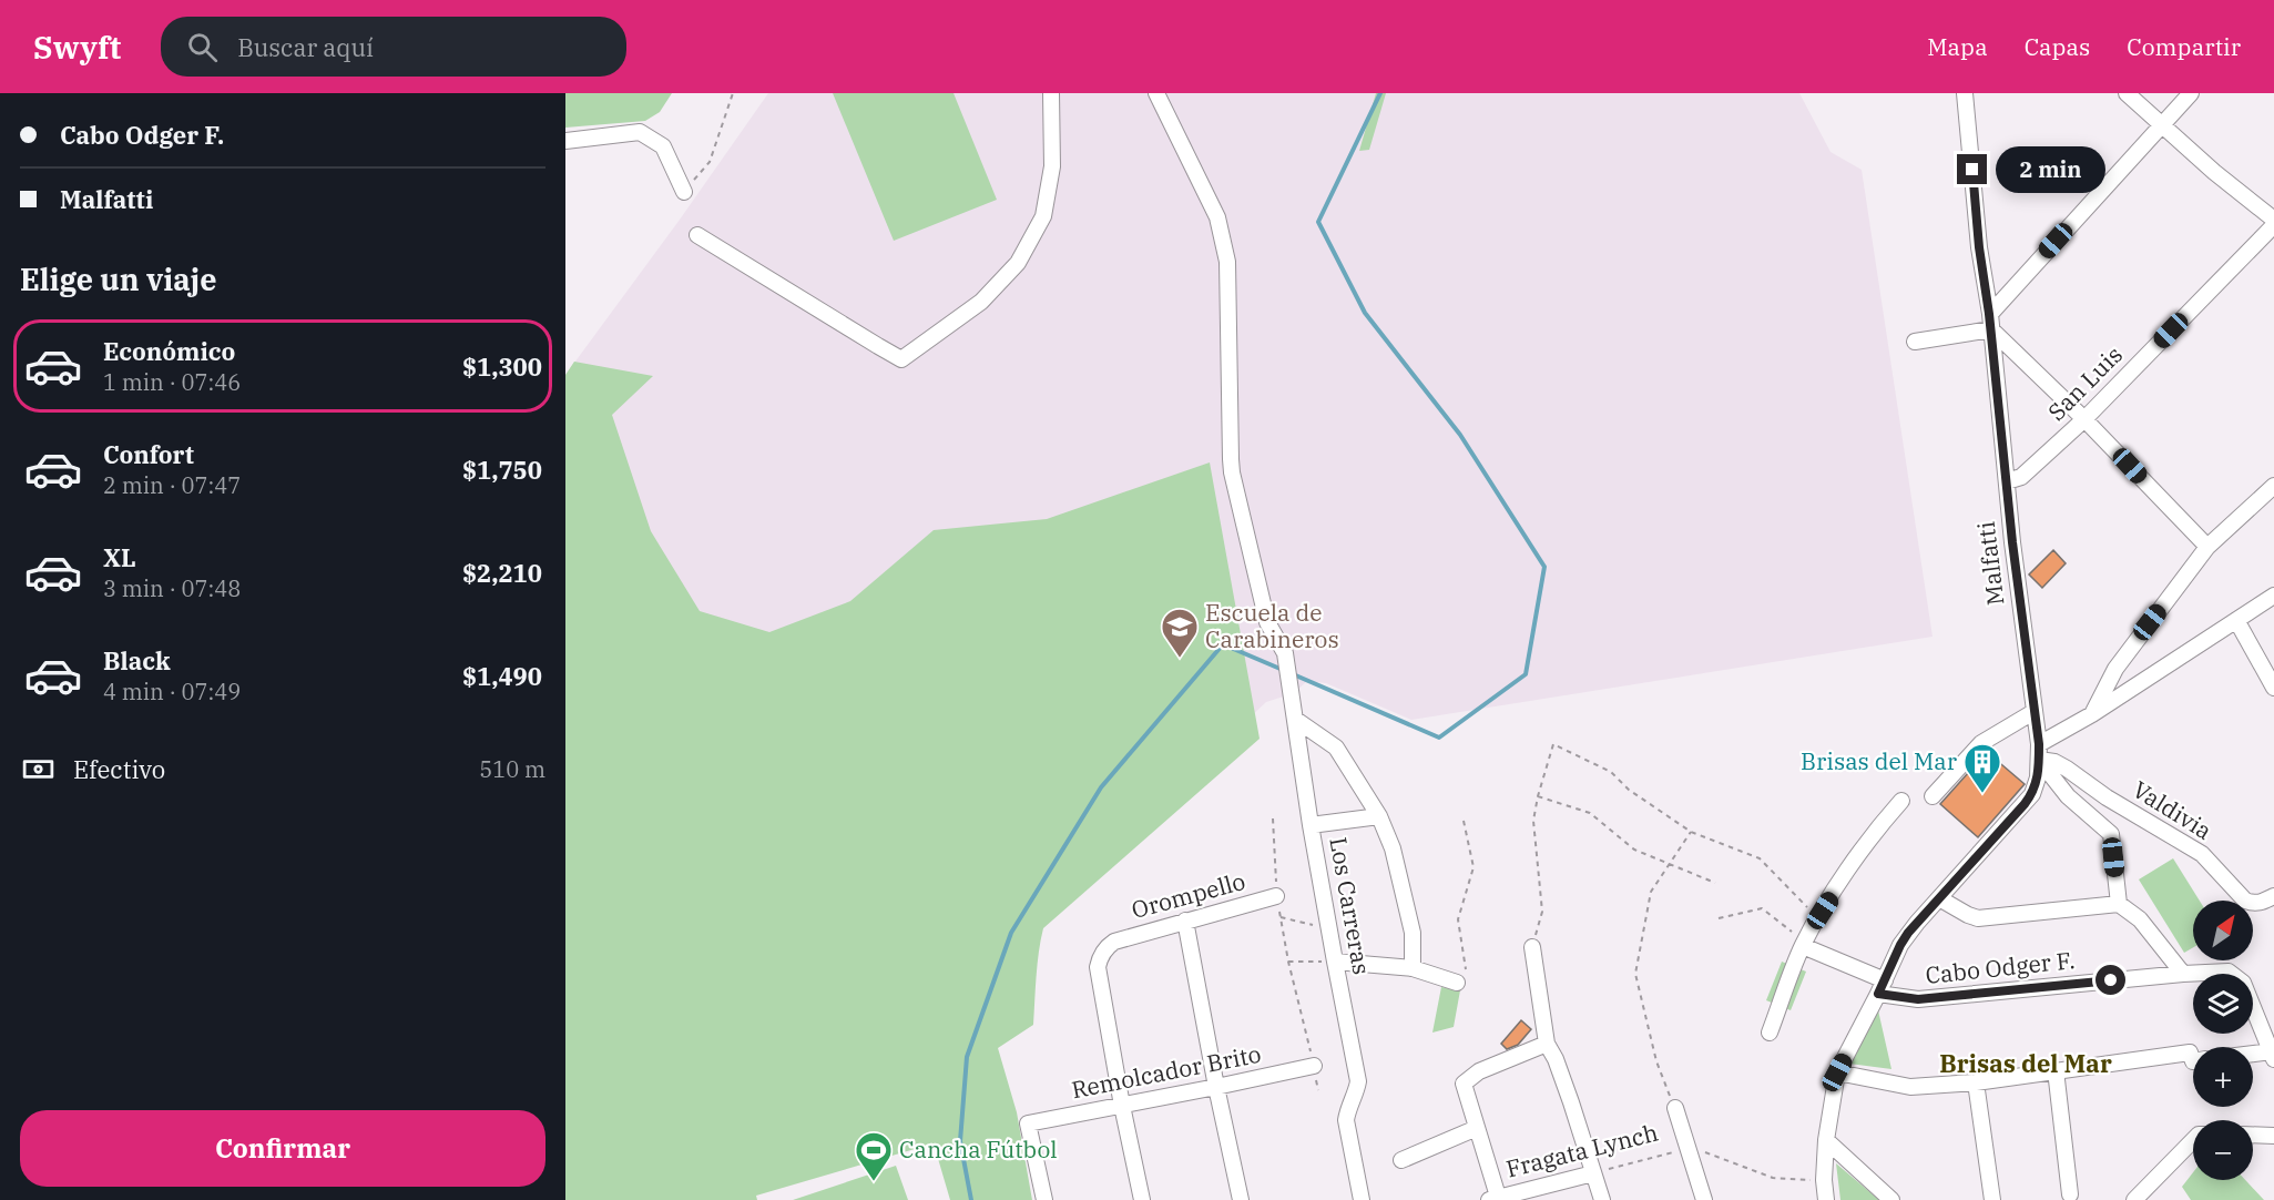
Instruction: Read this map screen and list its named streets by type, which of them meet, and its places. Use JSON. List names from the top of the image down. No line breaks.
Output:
{"streets":{"street":["San Luis","Malfatti","Valdivia","Orompello","Los Carreras","Cabo Odger F.","Remolcador Brito","Fragata Lynch"]},"crossings":[["San Luis","Malfatti"],["Malfatti","Valdivia"],["Orompello","Remolcador Brito"]],"districts":["Brisas del Mar"],"places":{"school or university":["Escuela de Carabineros"],"building":["Brisas del Mar"],"sports":["Cancha Fútbol"]},"north":"top right","page":{"header":"Swyft","search":"Buscar aquí","nav":["Mapa","Capas","Compartir"],"banner":["Cabo Odger F.","Malfatti"],"bubble":"2 min","heading":"Elige un viaje","list":[{"name":"Económico","note":"1 min · 07:46","value":"$1,300"},{"name":"Confort","note":"2 min · 07:47","value":"$1,750"},{"name":"XL","note":"3 min · 07:48","value":"$2,210"},{"name":"Black","note":"4 min · 07:49","value":"$1,490"}],"pay":["Efectivo","510 m"],"map_buttons":["+","−"],"buttons":"Confirmar"}}
